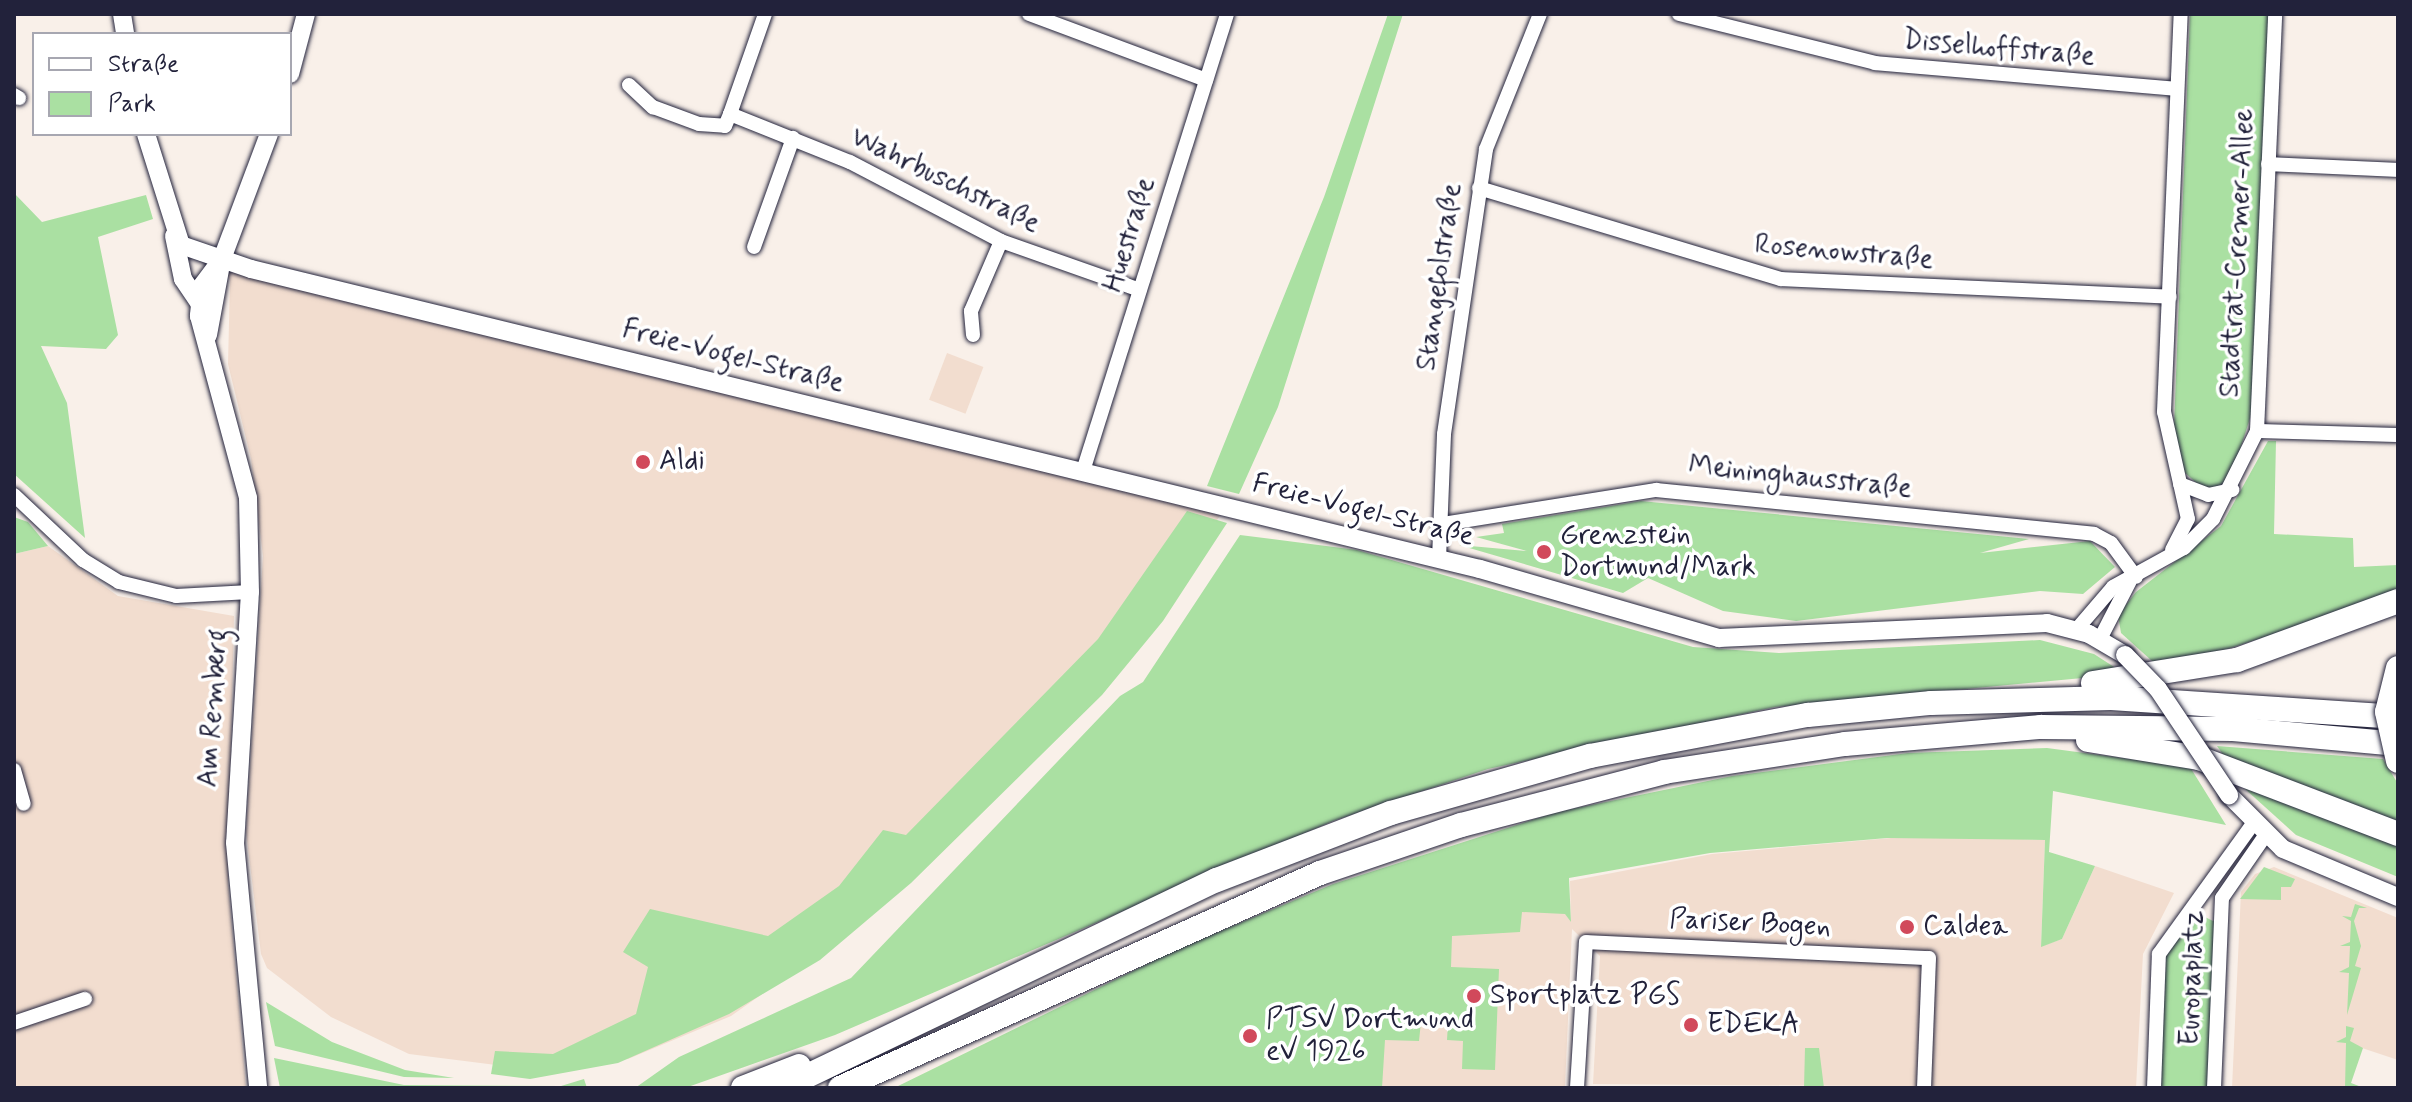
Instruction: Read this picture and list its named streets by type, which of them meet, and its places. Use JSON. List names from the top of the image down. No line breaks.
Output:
{"streets":{"street":["Disselhoffstraße","Wahrbuschstraße","Huestraße","Rosenowstraße","Stadtrat-Cremer-Allee","Stangefolstraße","Freie-Vogel-Straße","Meininghausstraße","Am Remberg","Pariser Bogen","Europaplatz"]},"crossings":[["Disselhoffstraße","Stadtrat-Cremer-Allee"],["Wahrbuschstraße","Huestraße"],["Huestraße","Freie-Vogel-Straße"],["Rosenowstraße","Stadtrat-Cremer-Allee"],["Rosenowstraße","Stangefolstraße"],["Stadtrat-Cremer-Allee","Freie-Vogel-Straße"],["Stadtrat-Cremer-Allee","Meininghausstraße"],["Stangefolstraße","Freie-Vogel-Straße"],["Stangefolstraße","Meininghausstraße"],["Freie-Vogel-Straße","Am Remberg"],["Freie-Vogel-Straße","Europaplatz"]],"places":["Aldi","Grenzstein Dortmund/Mark","Caldea","Sportplatz PGS","EDEKA","PTSV Dortmund eV 1926"],"legend":["Straße","Park"]}
